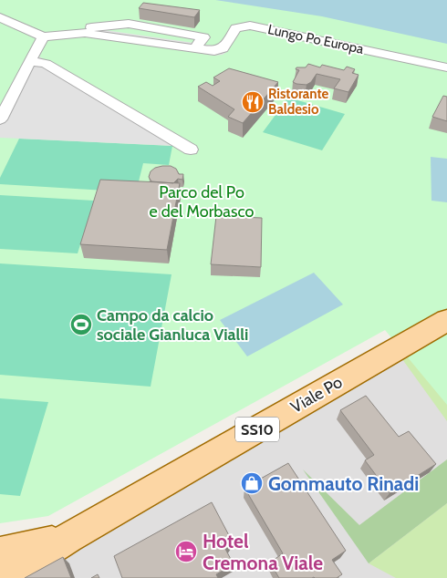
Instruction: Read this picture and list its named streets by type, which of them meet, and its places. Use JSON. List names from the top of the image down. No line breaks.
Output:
{"streets":{"main road":["Viale Po","SS10"],"street":["Lungo Po Europa"]},"parks":["Parco del Po e del Morbasco"],"places":{"restaurant":["Ristorante Baldesio"],"sports":["Campo da calcio sociale Gianluca Vialli"],"shop":["Gommauto Rinadi"],"hotel":["Hotel Cremona Viale"]}}
